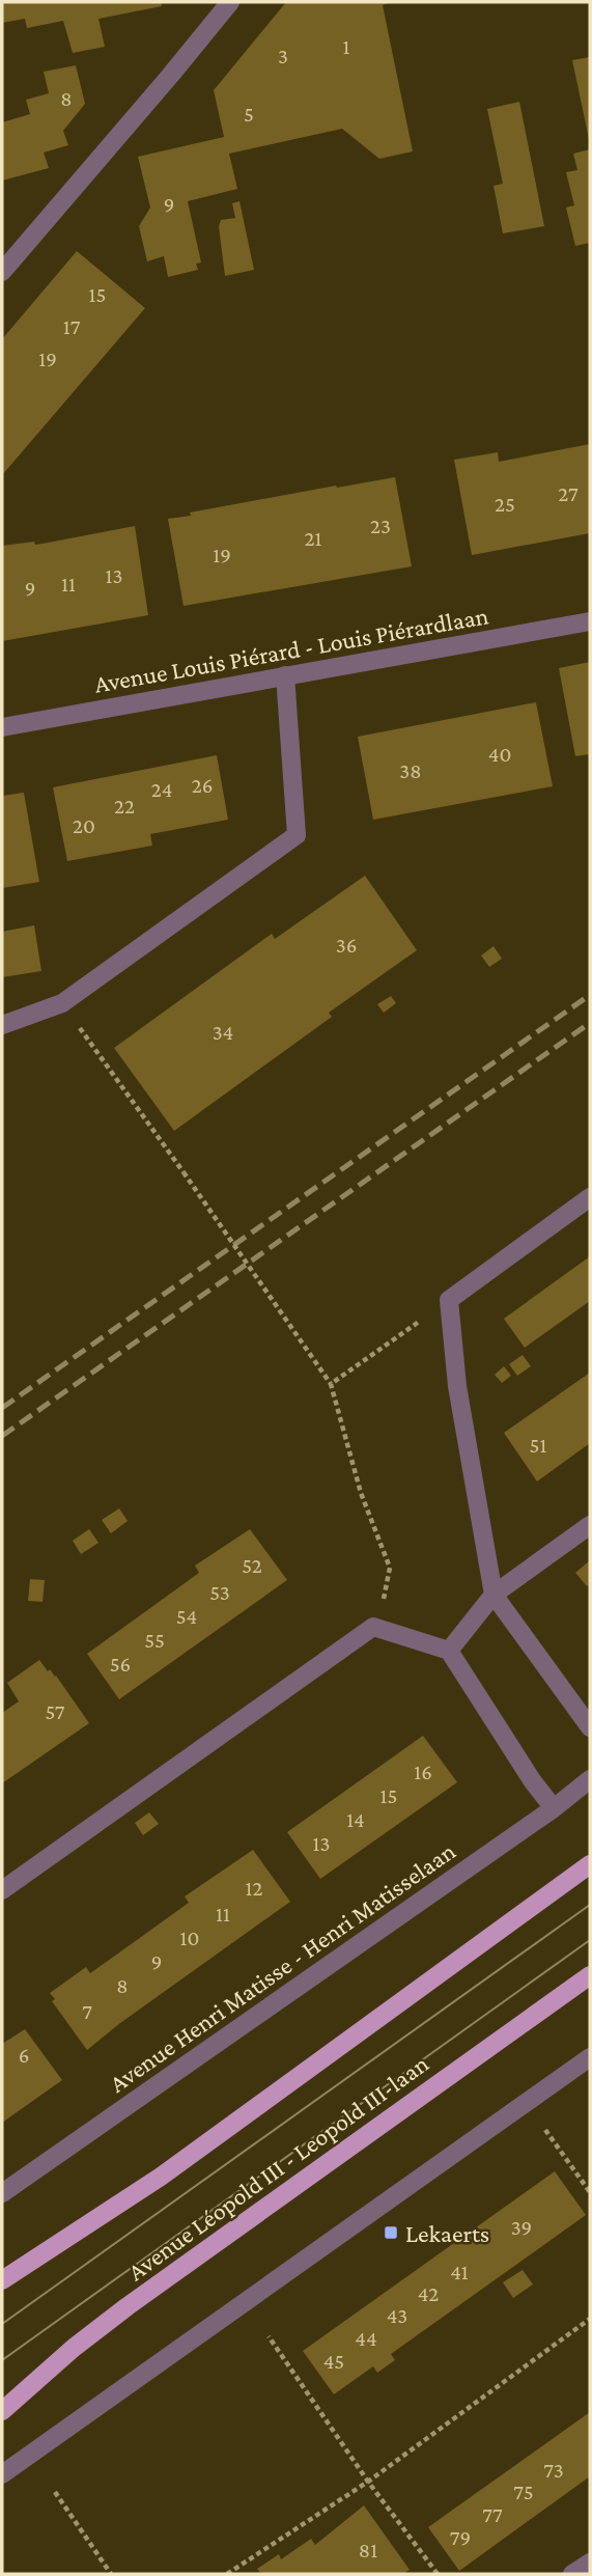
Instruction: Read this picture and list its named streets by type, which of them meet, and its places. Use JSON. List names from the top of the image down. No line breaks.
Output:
{"streets":{"main road":["Avenue Léopold III - Leopold III-laan"],"street":["Avenue Louis Piérard - Louis Piérardlaan","Avenue Henri Matisse - Henri Matisselaan"]},"places":{"transit":["Lekaerts"]},"house_numbers":["1","3","8","5","9","15","17","19","27","25","23","21","19","13","11","9","40","38","26","24","22","20","36","34","51","52","53","54","55","56","57","16","15","14","13","12","11","10","9","8","7","6","39","41","42","43","44","45","73","75","77","79","81"]}
